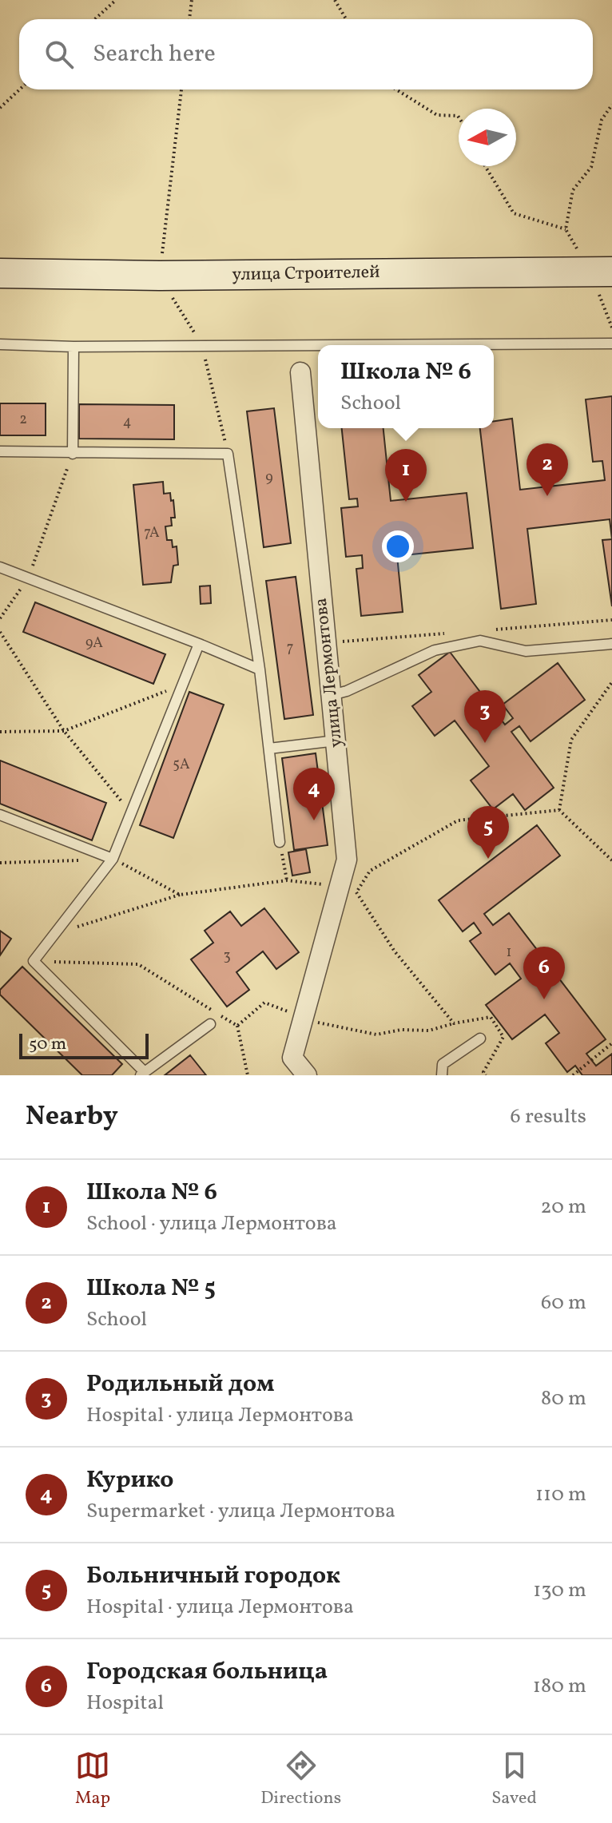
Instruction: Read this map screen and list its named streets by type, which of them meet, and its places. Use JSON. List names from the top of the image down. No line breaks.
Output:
{"streets":{"main road":["улица Строителей"],"street":["улица Лермонтова"]},"house_numbers":["2","4","9","7А","9А","7","5А","1","3"],"scale_bar":"50 m","north":"left","page":{"search":"Search here","popup":["Школа № 6","School"],"pins":["2","1","3","4","5","6"],"scale":"50 m","heading":["Nearby","6 results"],"list":[{"mark":"1","name":"Школа № 6","note":"School · улица Лермонтова","value":"20 m"},{"mark":"2","name":"Школа № 5","note":"School","value":"60 m"},{"mark":"3","name":"Родильный дом","note":"Hospital · улица Лермонтова","value":"80 m"},{"mark":"4","name":"Курико","note":"Supermarket · улица Лермонтова","value":"110 m"},{"mark":"5","name":"Больничный городок","note":"Hospital · улица Лермонтова","value":"130 m"},{"mark":"6","name":"Городская больница","note":"Hospital","value":"180 m"}],"nav":["Map","Directions","Saved"]}}
